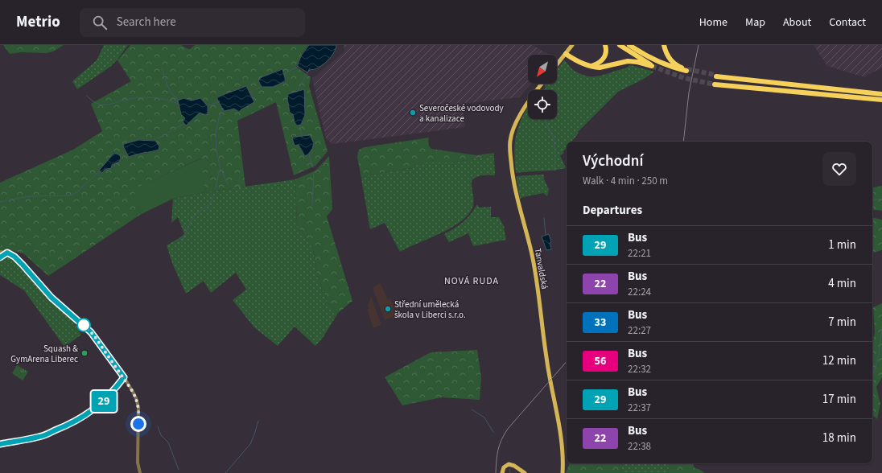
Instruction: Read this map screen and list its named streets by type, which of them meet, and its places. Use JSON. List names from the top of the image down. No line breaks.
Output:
{"streets":{"main road":["Tanvaldská"]},"districts":["NOVÁ RUDA"],"places":["Severočeské vodovody a kanalizace","Střední umělecká škola v Liberci s.r.o.","Squash & GymArena Liberec"],"lines":["bus line 29"],"north":"bottom left","page":{"header":"Metrio","search":"Search here","nav":["Home","Map","About","Contact"],"on_map":"29","heading":[["Východní","Walk · 4 min · 250 m"],"Departures"],"list":[{"mark":"29","name":"Bus","note":"22:21","value":"1 min"},{"mark":"22","name":"Bus","note":"22:24","value":"4 min"},{"mark":"33","name":"Bus","note":"22:27","value":"7 min"},{"mark":"56","name":"Bus","note":"22:32","value":"12 min"},{"mark":"29","name":"Bus","note":"22:37","value":"17 min"},{"mark":"22","name":"Bus","note":"22:38","value":"18 min"}]}}
